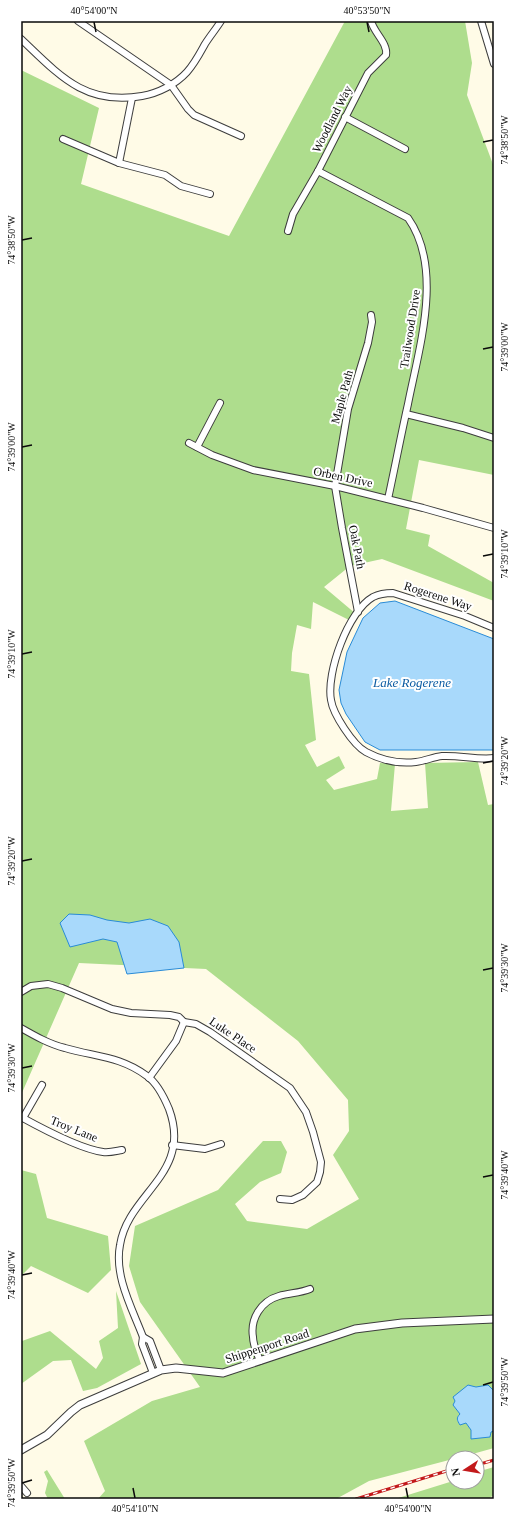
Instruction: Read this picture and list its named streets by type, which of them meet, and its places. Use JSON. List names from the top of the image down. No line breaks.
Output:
{"streets":{"street":["Woodland Way","Trailwood Drive","Maple Path","Orben Drive","Oak Path","Rogerene Way","Luke Place","Troy Lane","Shippenport Road"]},"crossings":[["Woodland Way","Trailwood Drive"],["Trailwood Drive","Orben Drive"],["Maple Path","Orben Drive"],["Maple Path","Oak Path"],["Orben Drive","Oak Path"],["Oak Path","Rogerene Way"]],"water":["Lake Rogerene"],"north":"left","coordinates":["40°54'00\"N","40°53'50\"N","74°38'50\"W","74°39'00\"W","74°39'10\"W","74°39'20\"W","74°39'30\"W","74°39'40\"W","74°39'50\"W","40°54'10\"N"]}
